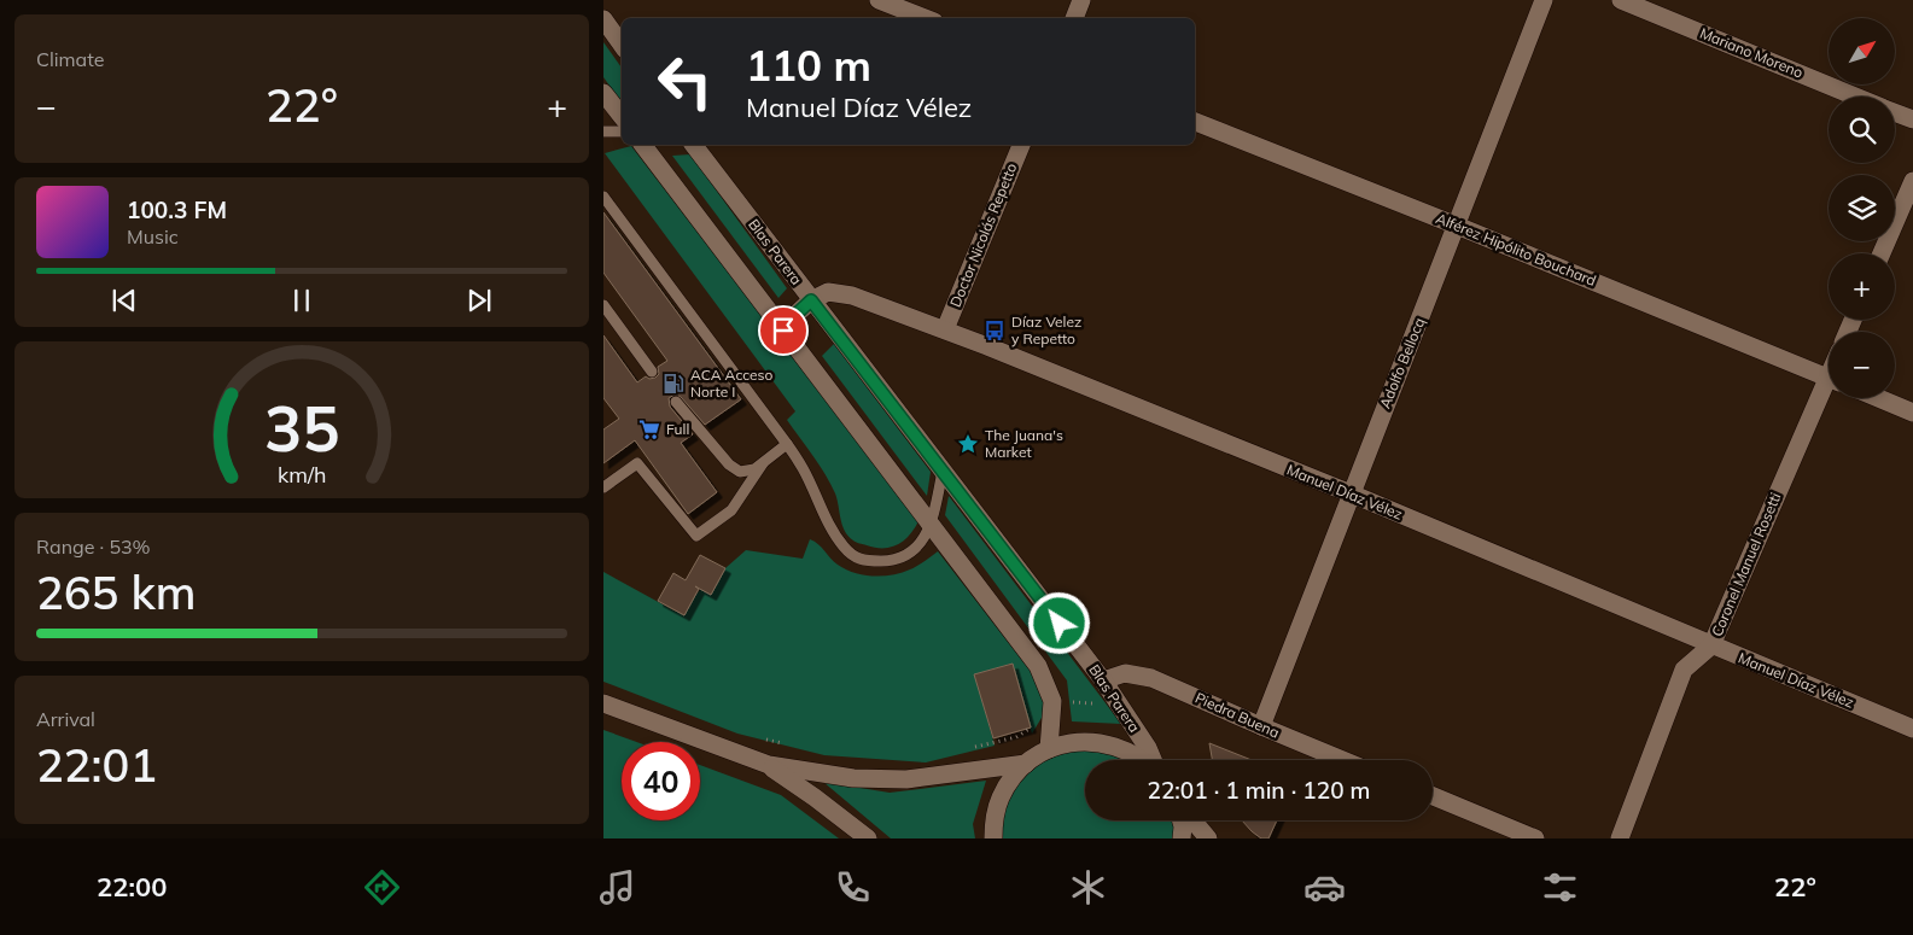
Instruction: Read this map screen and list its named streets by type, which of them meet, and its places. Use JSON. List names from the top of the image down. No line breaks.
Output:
{"streets":{"street":["Mariano Moreno","Doctor Nicolás Repetto","Alférez Hipólito Bouchard","Blas Parera","Adolfo Bellocq","Manuel Díaz Vélez","Coronel Manuel Rosetti","Piedra Buena"]},"crossings":[["Doctor Nicolás Repetto","Manuel Díaz Vélez"],["Alférez Hipólito Bouchard","Adolfo Bellocq"],["Blas Parera","Manuel Díaz Vélez"],["Blas Parera","Piedra Buena"],["Adolfo Bellocq","Manuel Díaz Vélez"],["Adolfo Bellocq","Piedra Buena"],["Manuel Díaz Vélez","Coronel Manuel Rosetti"]],"places":{"bus stop":["Díaz Velez y Repetto"],"fuel station":["ACA Acceso Norte I"],"supermarket":["Full"],"place":["The Juana's Market"]},"north":"top right","page":{"tile":["Climate",["Range · 53%","265 km"],["Arrival","22:01"]],"map_buttons":["+","−"],"turn":["110 m","Manuel Díaz Vélez"],"heat":["−","22°","+"],"song":["100.3 FM","Music"],"limit":"40","trip":"22:01 · 1 min · 120 m","tabs":["22:00","22°"],"gauge":["35","km/h"]}}
